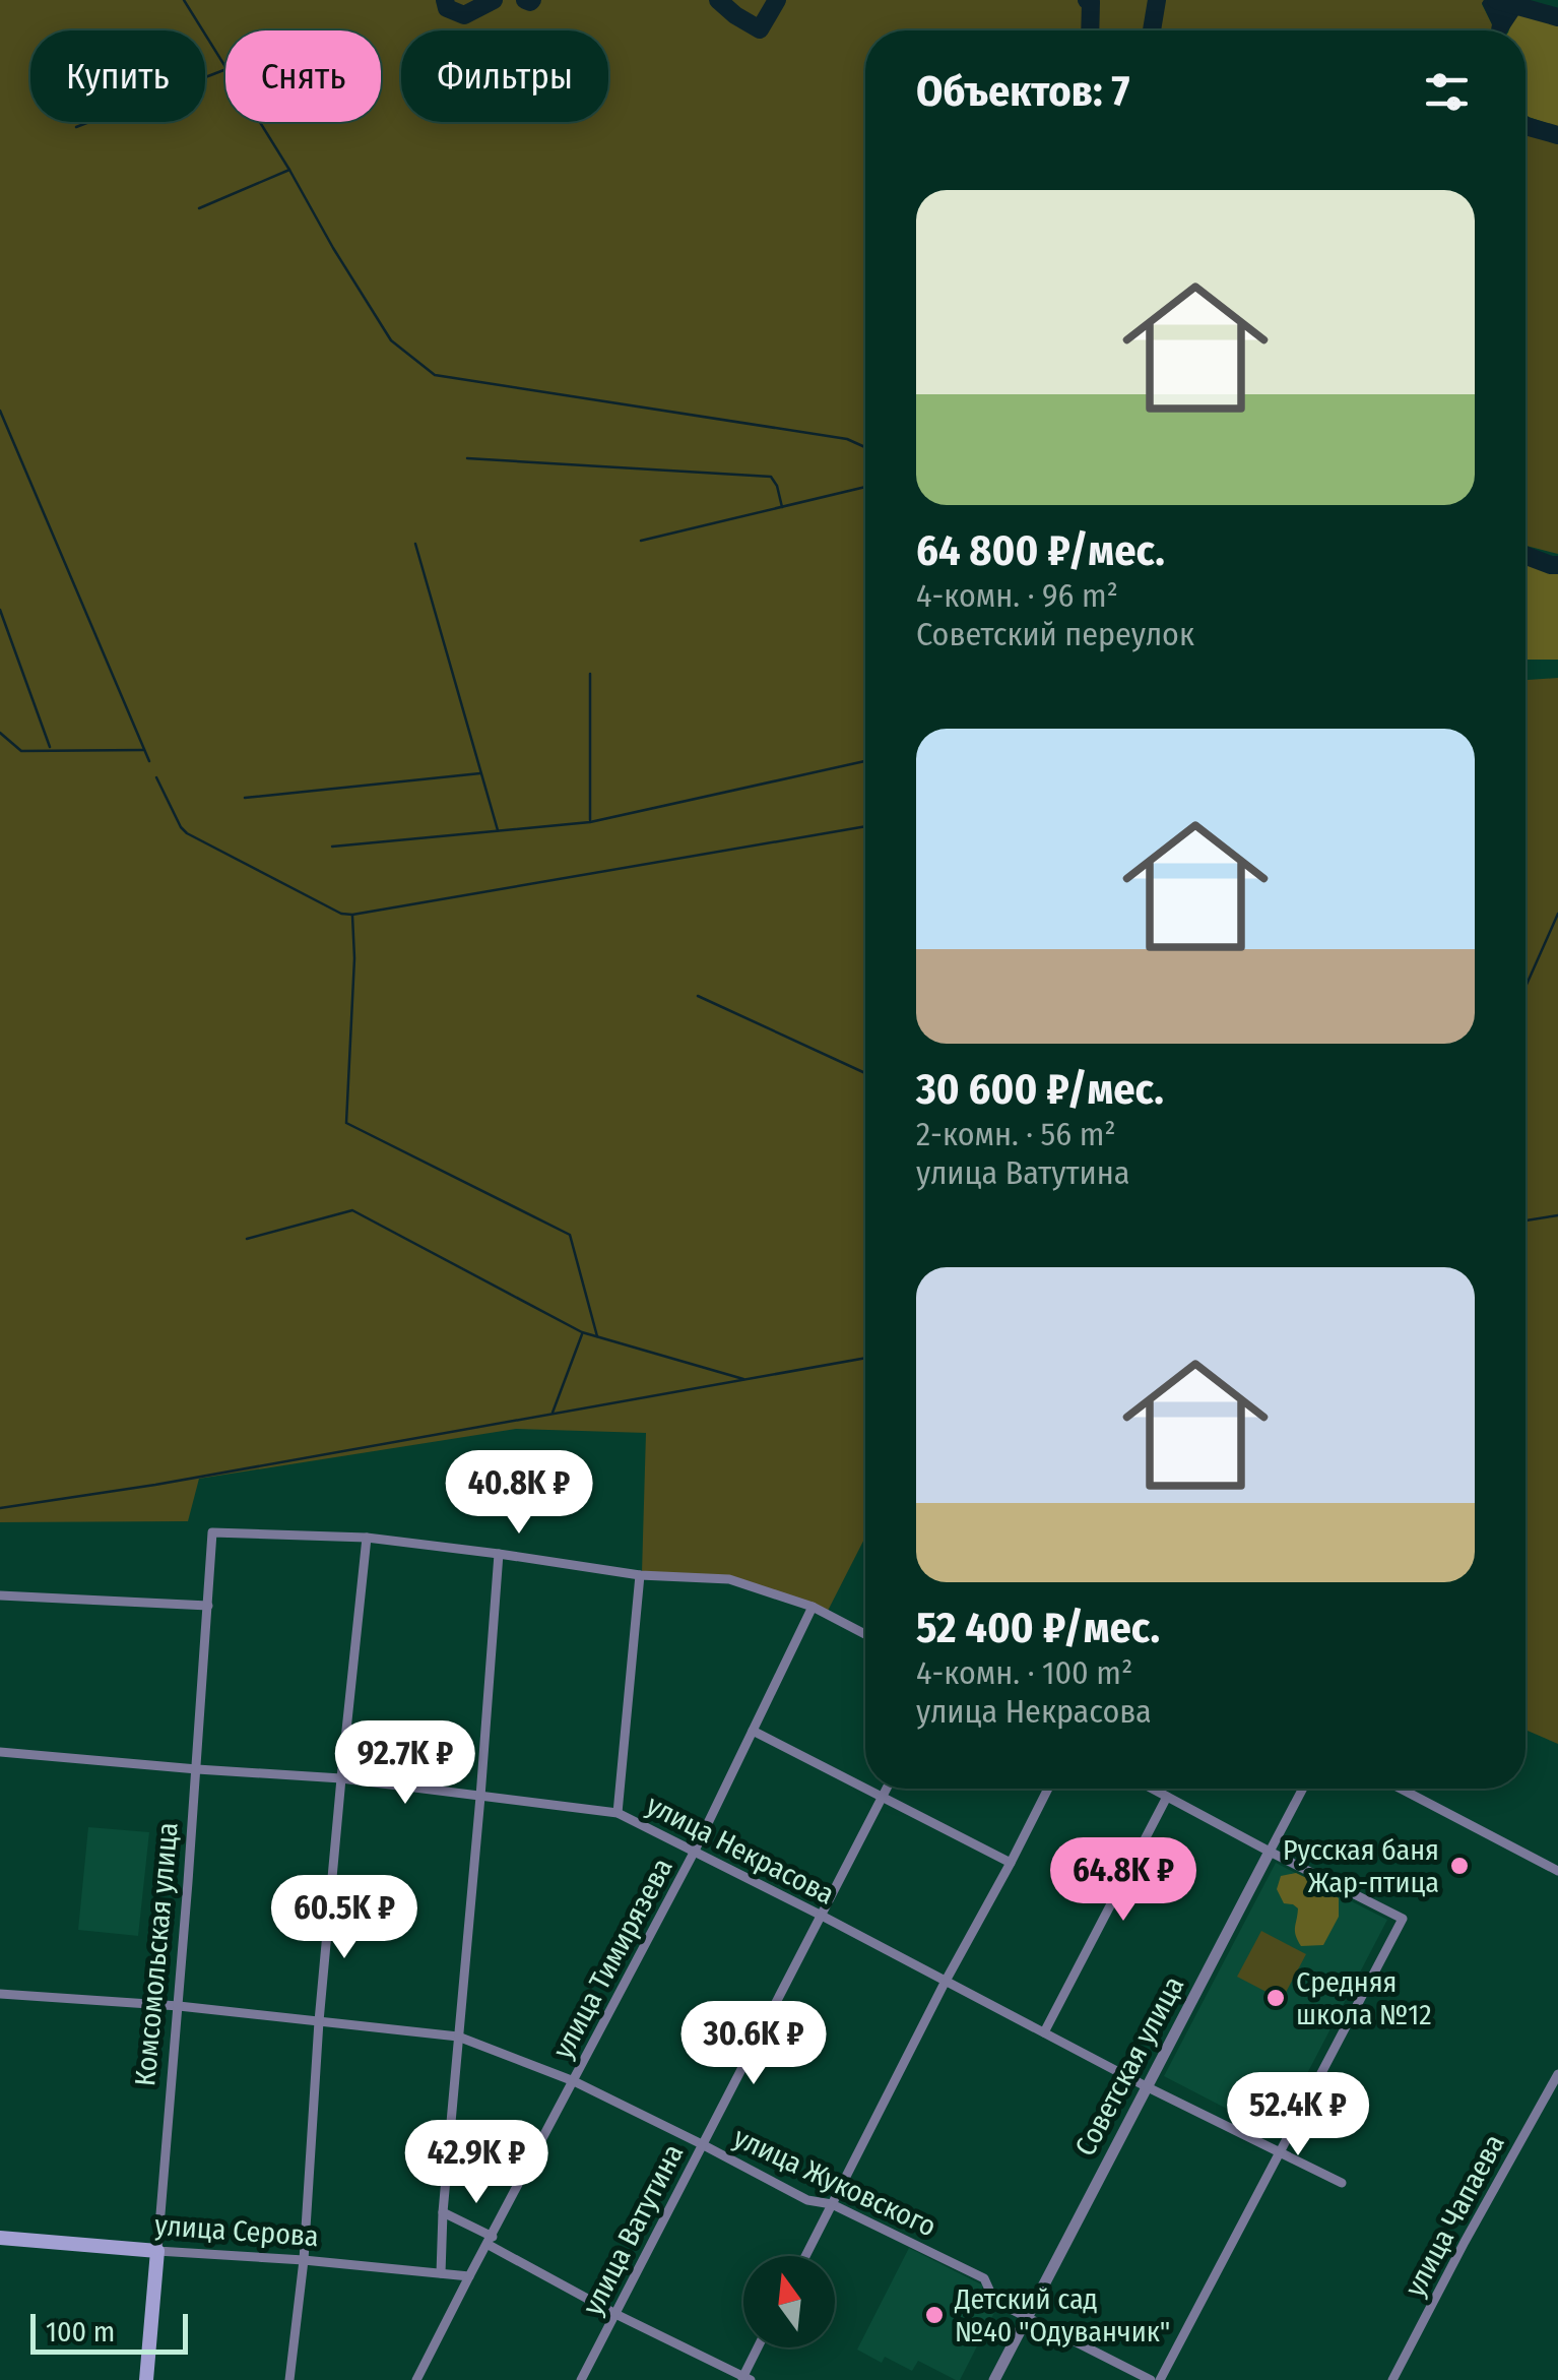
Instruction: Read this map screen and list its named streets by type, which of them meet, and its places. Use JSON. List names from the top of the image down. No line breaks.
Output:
{"streets":{"main road":["Комсомольская улица","улица Серова"],"street":["улица Некрасова","улица Тимирязева","Советская улица","улица Жуковского","улица Чапаева","улица Ватутина"]},"crossings":[["улица Некрасова","Комсомольская улица"],["улица Некрасова","улица Тимирязева"],["улица Некрасова","Советская улица"],["улица Некрасова","улица Ватутина"],["Комсомольская улица","улица Жуковского"],["Комсомольская улица","улица Серова"],["улица Тимирязева","улица Жуковского"],["улица Тимирязева","улица Серова"],["Советская улица","улица Жуковского"],["улица Жуковского","улица Ватутина"]],"places":["Русская баня Жар-птица","Средняя школа №12","Детский сад №40 \"Одуванчик\""],"scale_bar":"100 m","north":"top","page":{"chip":["Купить","Снять","Фильтры"],"heading":"Объектов: 7","list":[{"name":"64 800 ₽/мес.","note":"4-комн. · 96 m² · Советский переулок"},{"name":"30 600 ₽/мес.","note":"2-комн. · 56 m² · улица Ватутина"},{"name":"52 400 ₽/мес.","note":"4-комн. · 100 m² · улица Некрасова"}],"price":["40.8K ₽","92.7K ₽","64.8K ₽","60.5K ₽","30.6K ₽","52.4K ₽","42.9K ₽"],"scale":"100 m"}}
